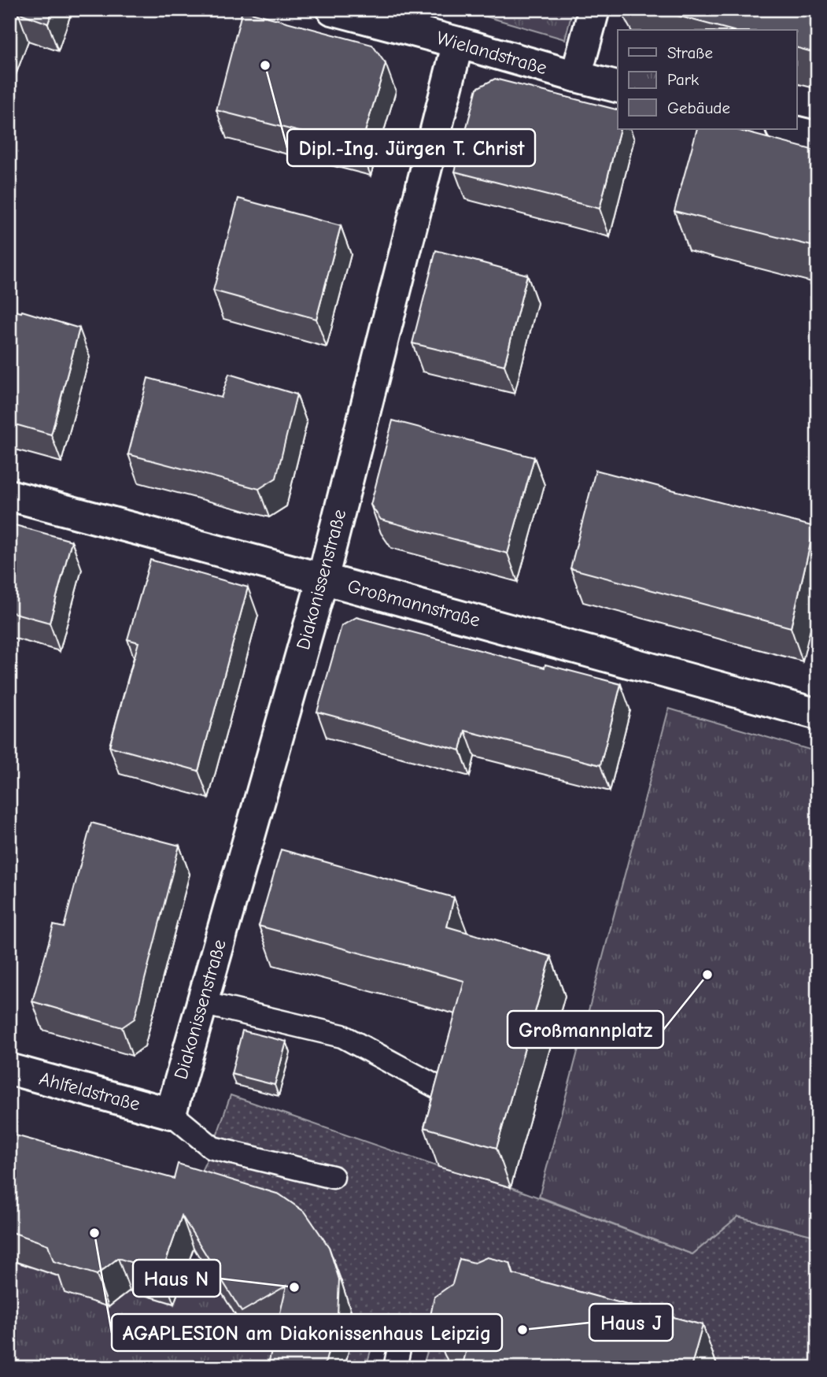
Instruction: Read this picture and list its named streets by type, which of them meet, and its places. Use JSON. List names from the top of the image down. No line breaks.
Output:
{"streets":{"street":["Wielandstraße","Diakonissenstraße","Großmannstraße","Ahlfeldstraße"]},"crossings":[["Wielandstraße","Diakonissenstraße"],["Diakonissenstraße","Großmannstraße"],["Diakonissenstraße","Ahlfeldstraße"]],"places":["Dipl.-Ing. Jürgen T. Christ","Großmannplatz","AGAPLESION am Diakonissenhaus Leipzig","Haus N","Haus J"],"legend":["Straße","Park","Gebäude"]}
